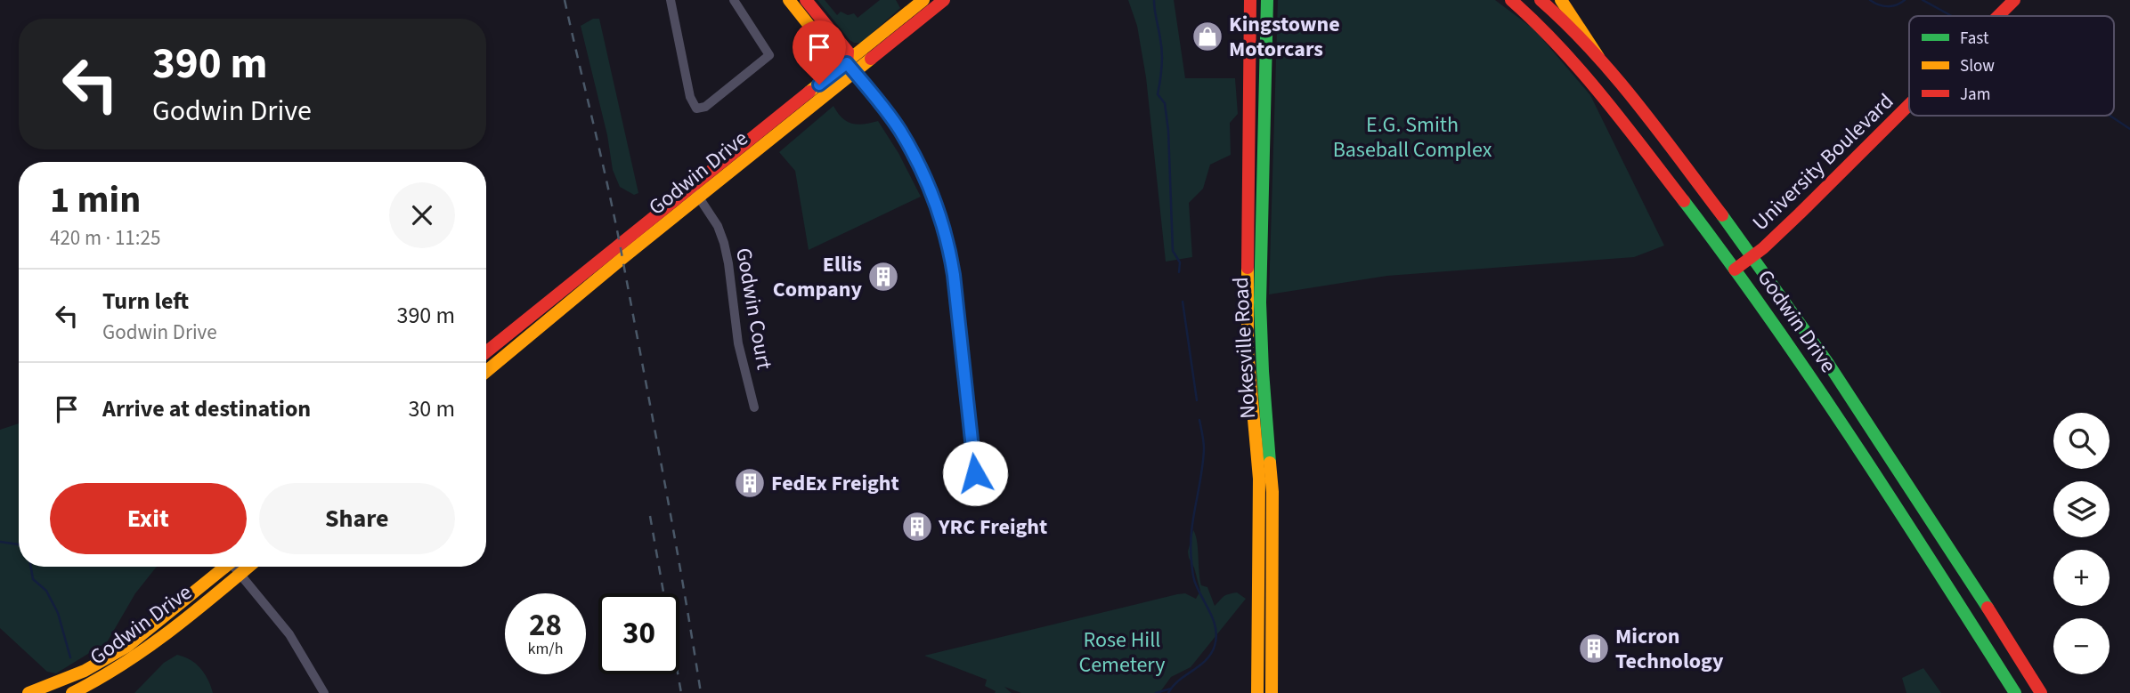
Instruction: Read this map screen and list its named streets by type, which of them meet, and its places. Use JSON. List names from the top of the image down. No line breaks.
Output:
{"streets":{"main road":["University Boulevard","Godwin Drive","Nokesville Road"],"street":["Godwin Court"]},"crossings":[["University Boulevard","Godwin Drive"],["Godwin Drive","Godwin Court"]],"parks":["E.G. Smith Baseball Complex","Rose Hill Cemetery"],"places":{"shop":["Kingstowne Motorcars"],"building":["Ellis Company","FedEx Freight","YRC Freight","Micron Technology"]},"legend":["Fast","Slow","Jam"],"page":{"turn":["390 m","Godwin Drive"],"heading":["1 min","420 m · 11:25"],"list":[{"name":"Turn left","note":"Godwin Drive","value":"390 m"},{"name":"Arrive at destination","value":"30 m"}],"map_buttons":["+","−"],"buttons":["Exit","Share"],"speed":"28 km/h","limit":"30"}}
